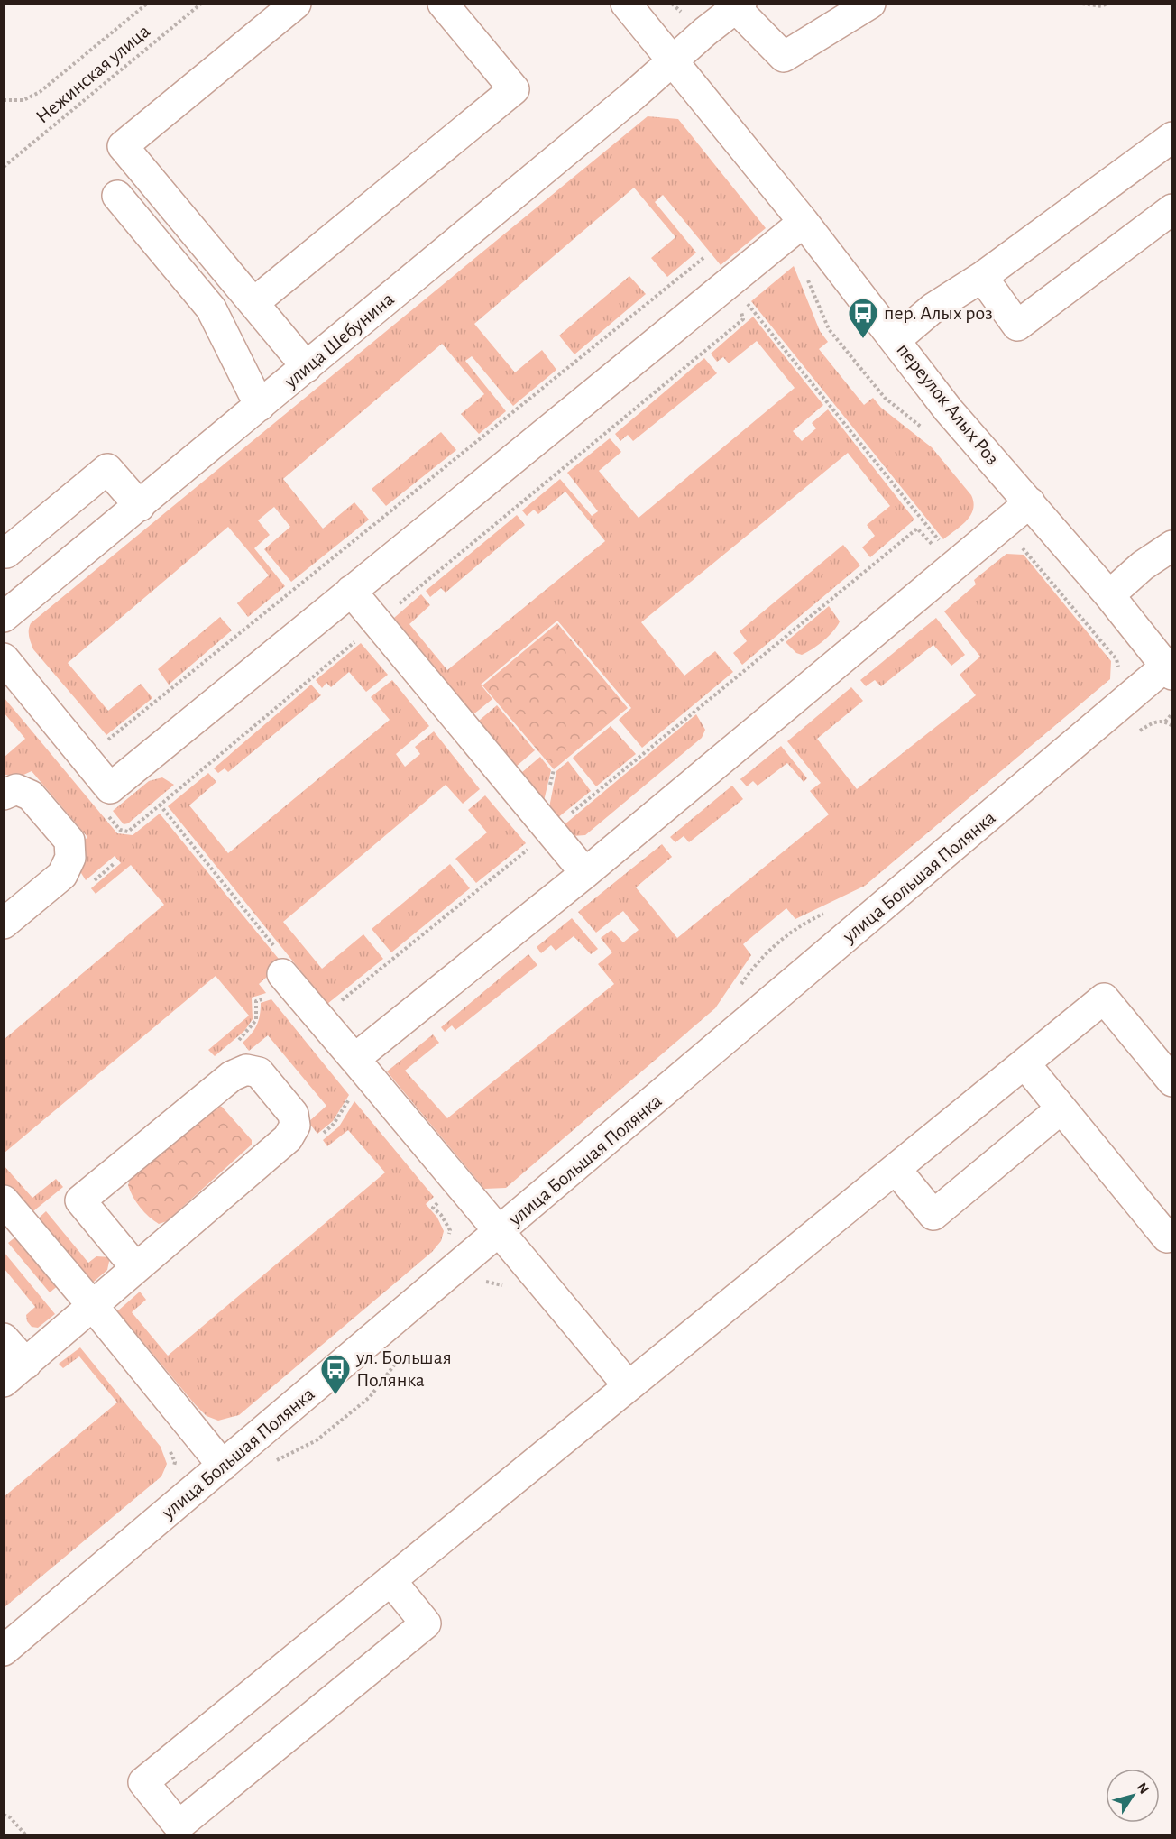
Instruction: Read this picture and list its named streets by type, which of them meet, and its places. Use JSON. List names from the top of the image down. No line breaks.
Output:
{"streets":{"street":["улица Шебунина","переулок Алых Роз","улица Большая Полянка"],"path":["Нежинская улица"]},"crossings":[["улица Шебунина","переулок Алых Роз"],["переулок Алых Роз","улица Большая Полянка"]],"places":{"bus stop":["пер. Алых роз","ул. Большая Полянка"]},"north":"top right"}
